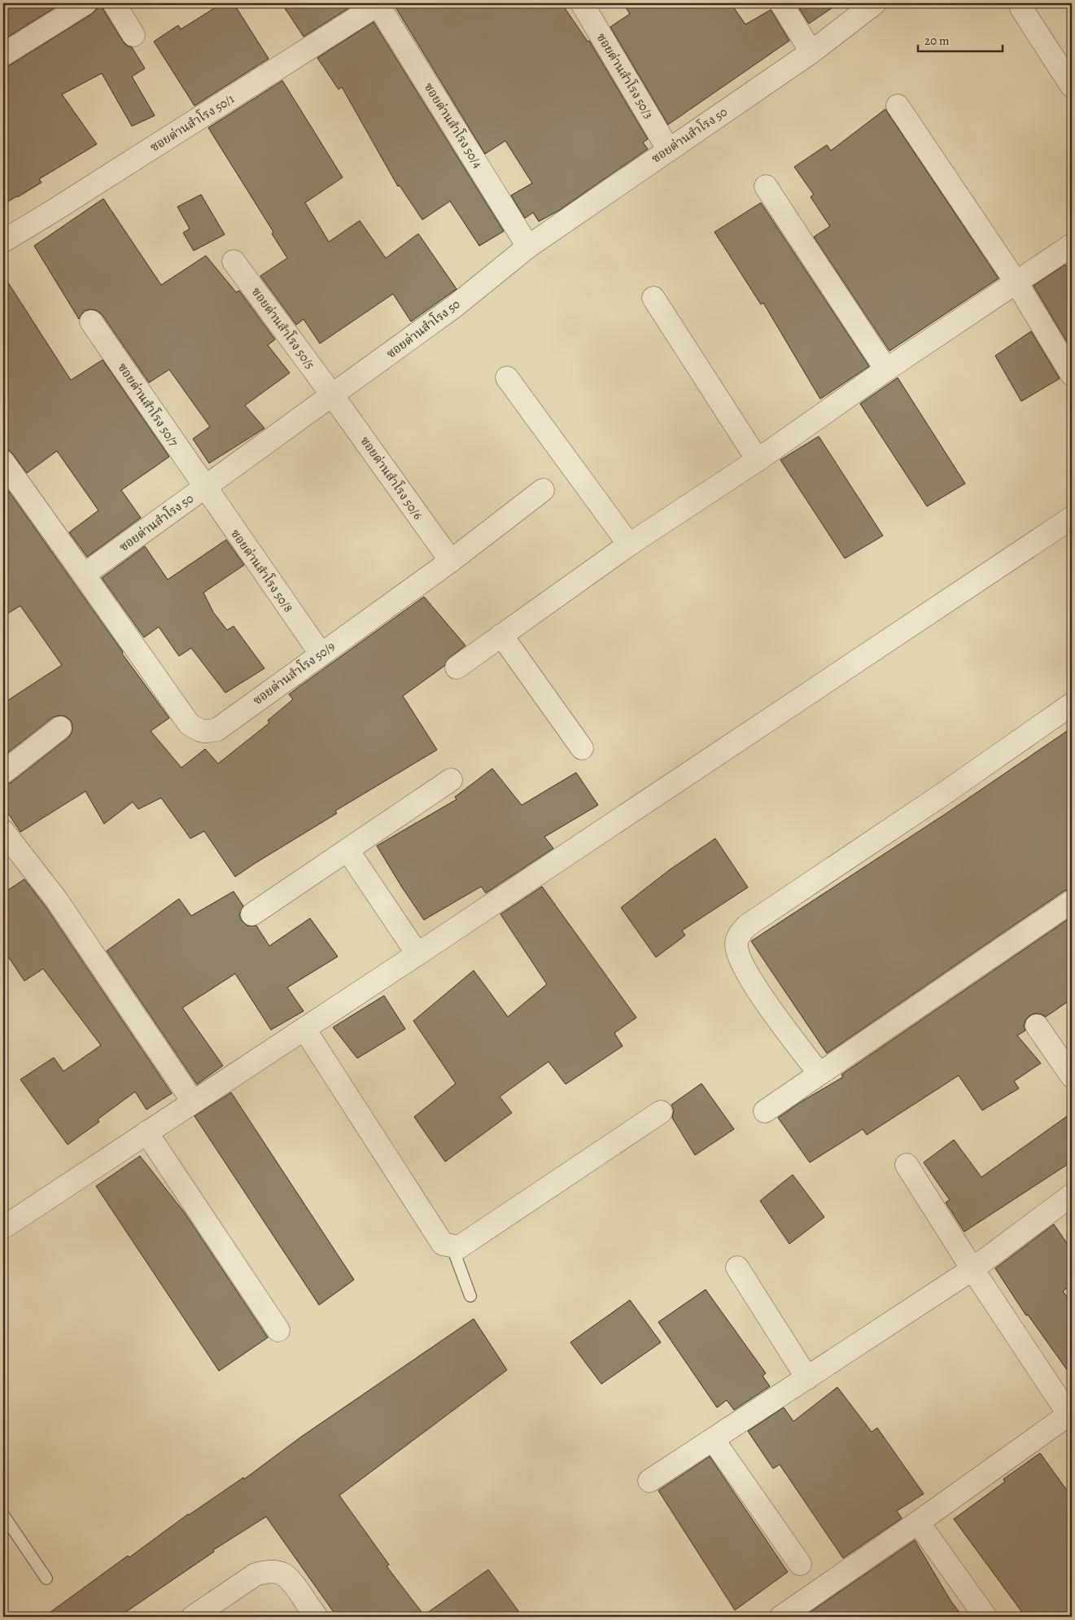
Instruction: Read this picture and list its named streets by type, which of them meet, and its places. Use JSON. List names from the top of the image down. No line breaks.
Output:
{"streets":{"street":["ซอยด่านสำโรง 50/3","ซอยด่านสำโรง 50/1","ซอยด่านสำโรง 50/4","ซอยด่านสำโรง 50","ซอยด่านสำโรง 50/5","ซอยด่านสำโรง 50/7","ซอยด่านสำโรง 50/6","ซอยด่านสำโรง 50/8","ซอยด่านสำโรง 50/9"]},"crossings":[["ซอยด่านสำโรง 50/3","ซอยด่านสำโรง 50"],["ซอยด่านสำโรง 50/1","ซอยด่านสำโรง 50/4"],["ซอยด่านสำโรง 50/4","ซอยด่านสำโรง 50"],["ซอยด่านสำโรง 50","ซอยด่านสำโรง 50/5"],["ซอยด่านสำโรง 50","ซอยด่านสำโรง 50/7"],["ซอยด่านสำโรง 50","ซอยด่านสำโรง 50/6"],["ซอยด่านสำโรง 50","ซอยด่านสำโรง 50/8"],["ซอยด่านสำโรง 50","ซอยด่านสำโรง 50/9"],["ซอยด่านสำโรง 50/5","ซอยด่านสำโรง 50/6"],["ซอยด่านสำโรง 50/7","ซอยด่านสำโรง 50/8"],["ซอยด่านสำโรง 50/6","ซอยด่านสำโรง 50/9"],["ซอยด่านสำโรง 50/8","ซอยด่านสำโรง 50/9"]],"scale_bar":"20 m"}
